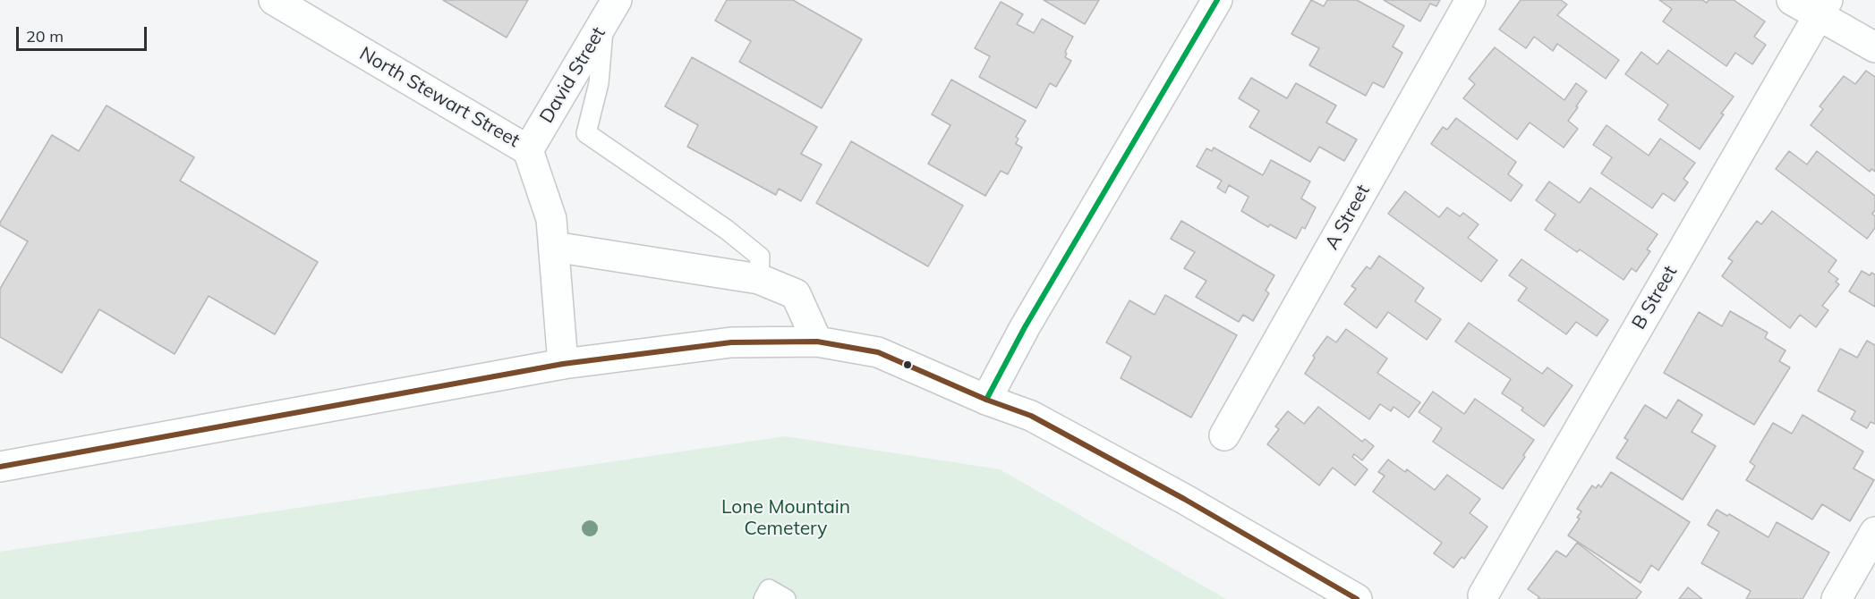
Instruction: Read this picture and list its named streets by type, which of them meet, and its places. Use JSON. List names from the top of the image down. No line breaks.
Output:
{"streets":{"street":["David Street","North Stewart Street","A Street","B Street"]},"crossings":[["David Street","North Stewart Street"]],"parks":["Lone Mountain Cemetery"],"scale_bar":"20 m"}
